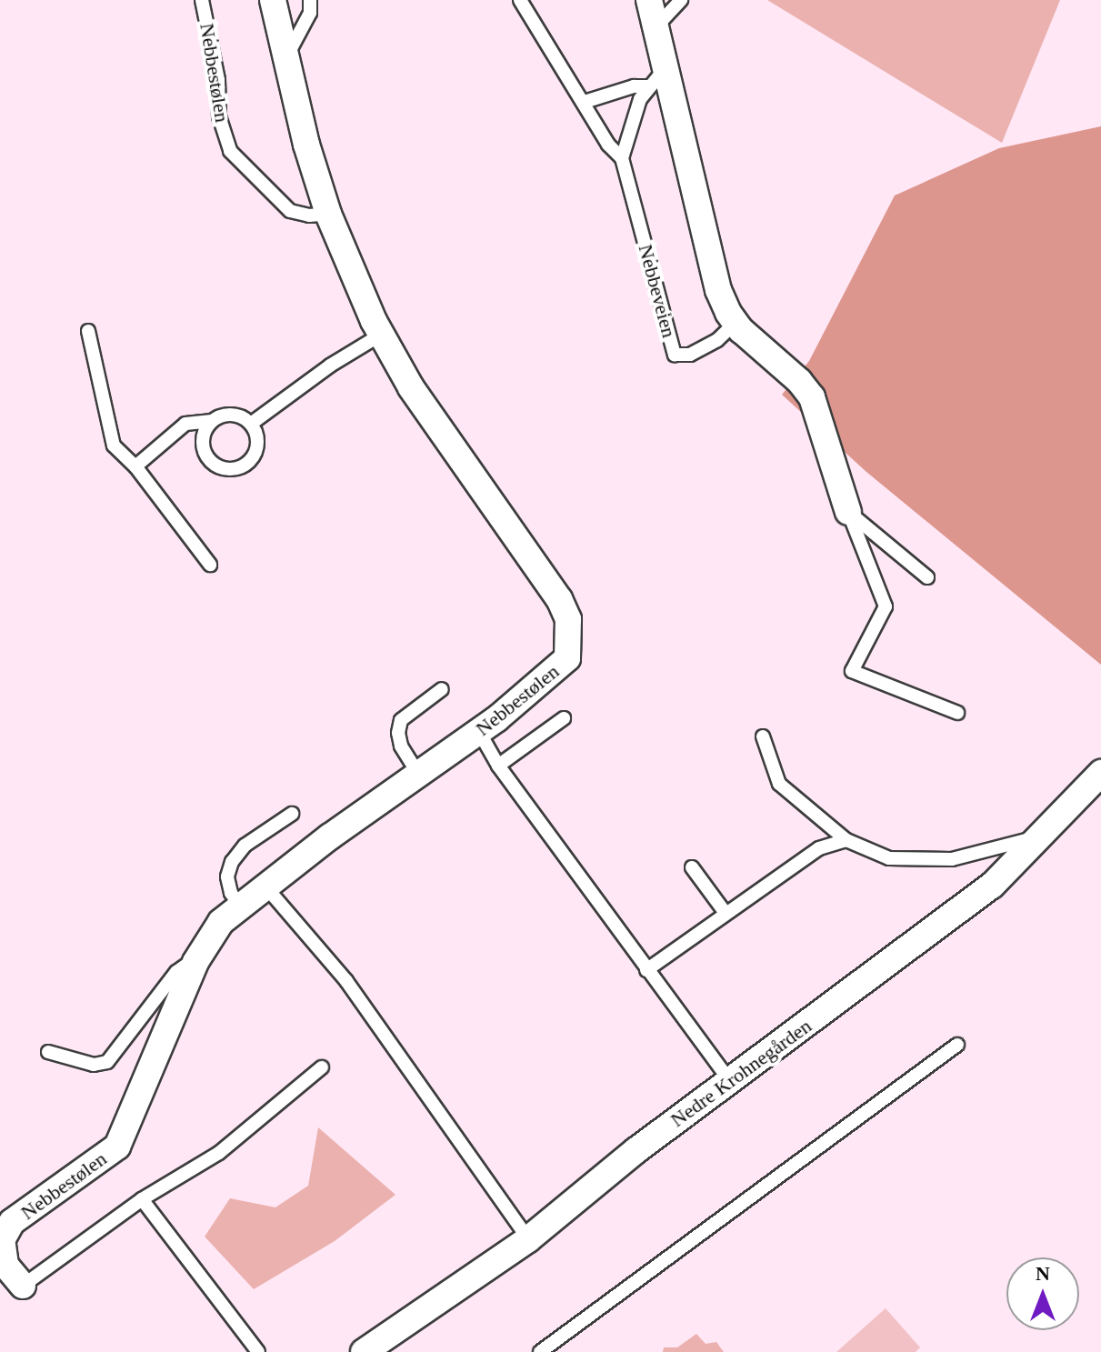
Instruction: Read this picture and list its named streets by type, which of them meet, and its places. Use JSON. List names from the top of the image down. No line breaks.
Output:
{"streets":{"street":["Nebbestølen","Nedre Krohnegården"],"lane":["Nebbeveien"]},"north":"top"}
